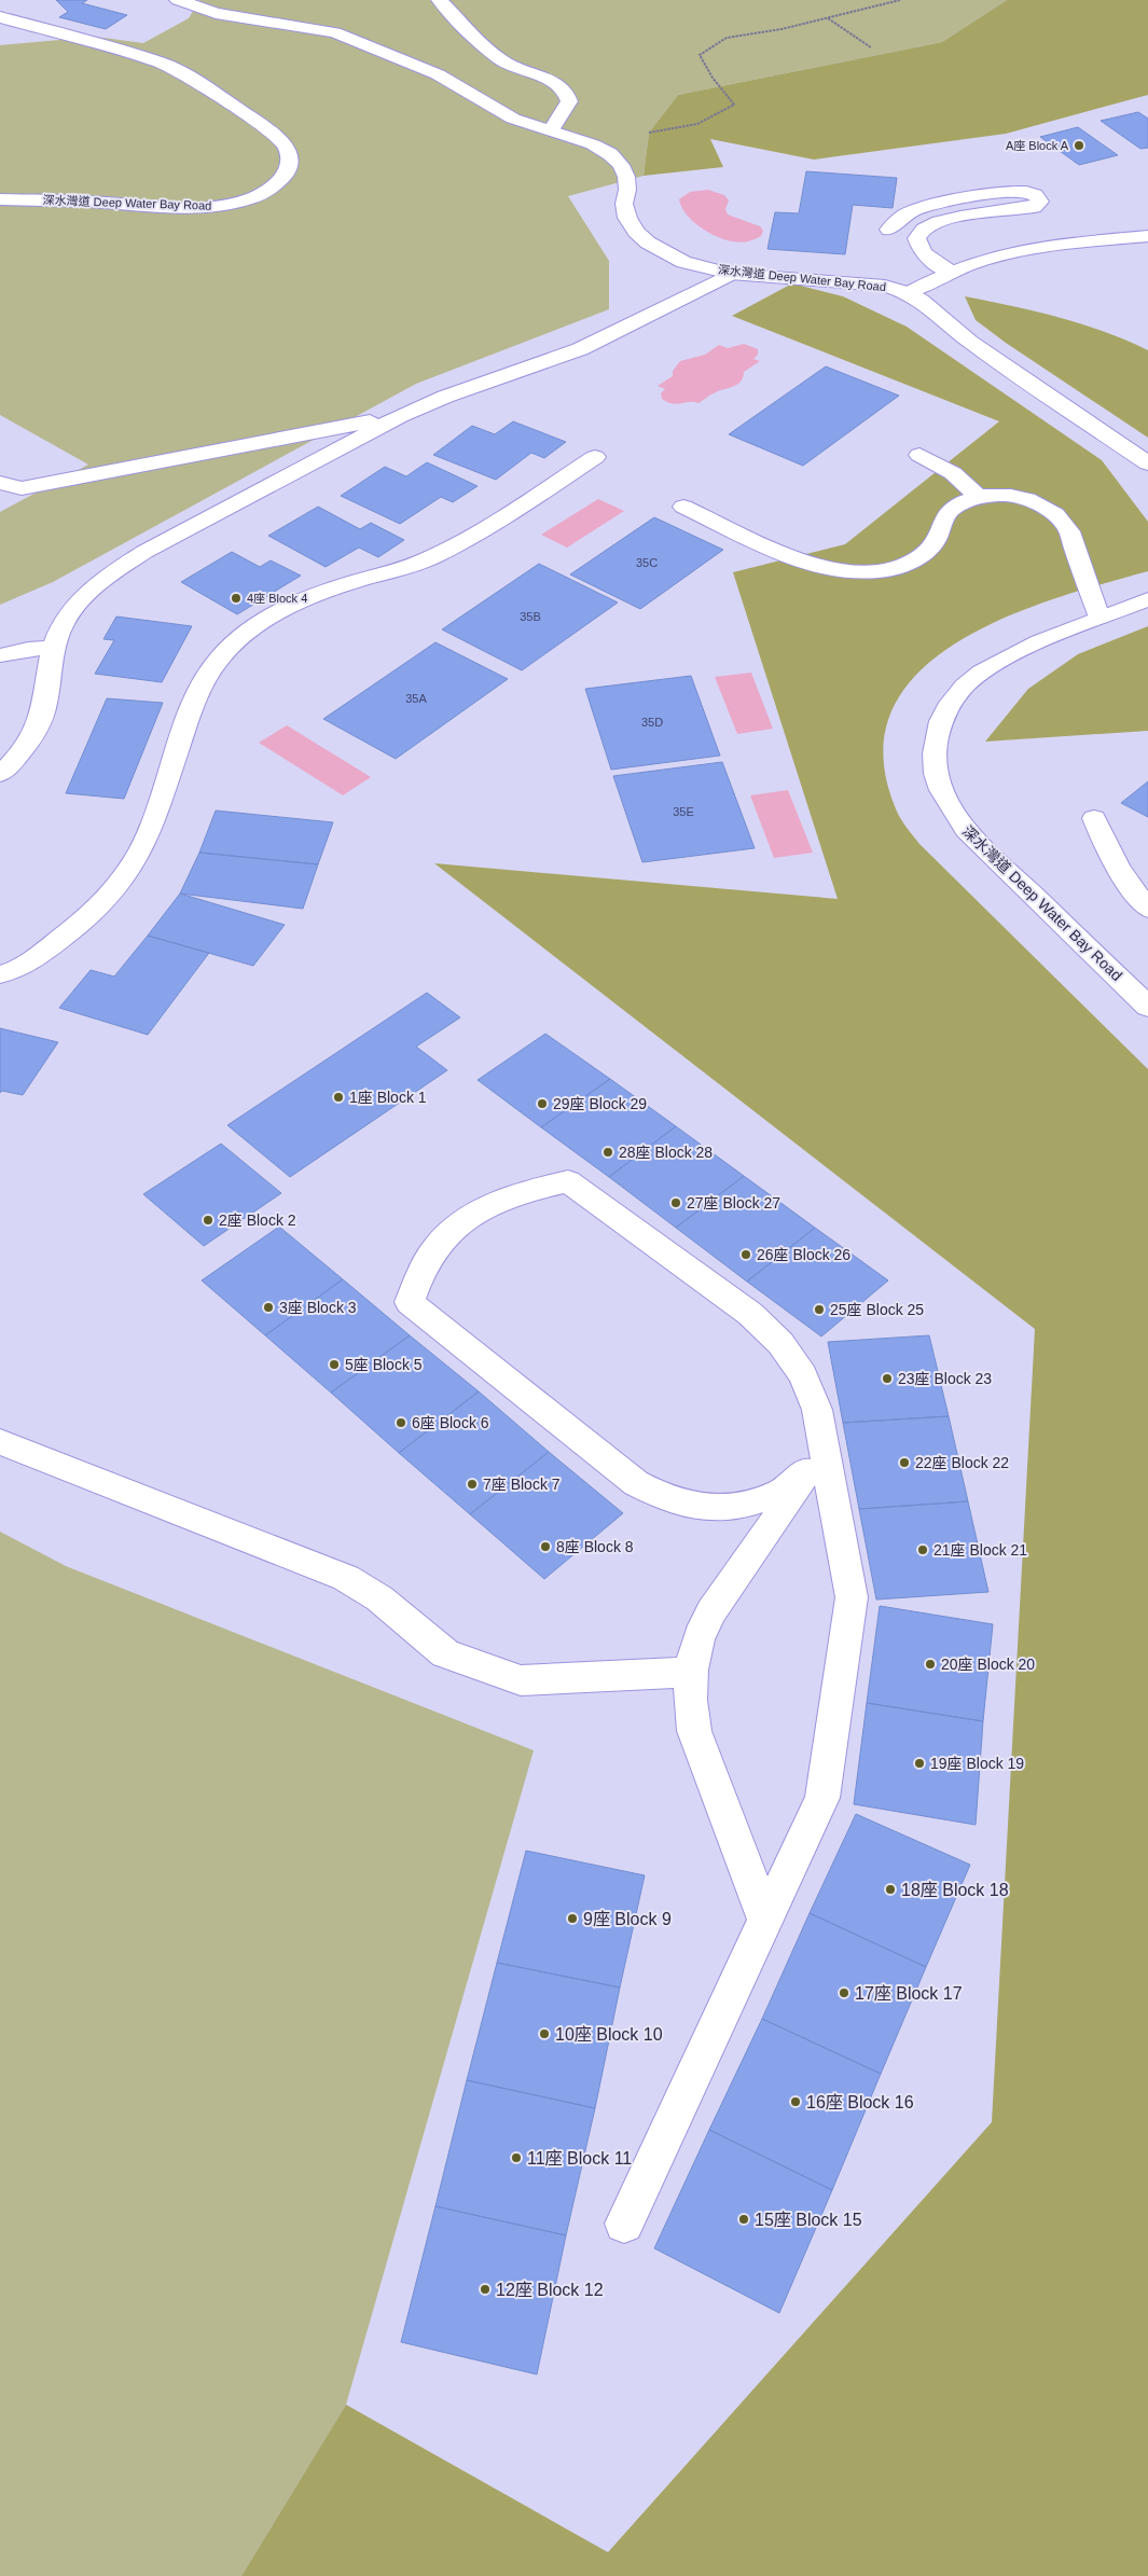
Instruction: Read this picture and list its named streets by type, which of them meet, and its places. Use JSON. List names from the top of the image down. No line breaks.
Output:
{"streets":{"street":["深水灣道 Deep Water Bay Road"]},"places":["A座 Block A","4座 Block 4","1座 Block 1","29座 Block 29","28座 Block 28","27座 Block 27","2座 Block 2","26座 Block 26","3座 Block 3","25座 Block 25","5座 Block 5","23座 Block 23","6座 Block 6","22座 Block 22","7座 Block 7","8座 Block 8","21座 Block 21","20座 Block 20","19座 Block 19","18座 Block 18","9座 Block 9","17座 Block 17","10座 Block 10","16座 Block 16","11座 Block 11","15座 Block 15","12座 Block 12"],"house_numbers":["35C","35B","35A","35D","35E"]}
